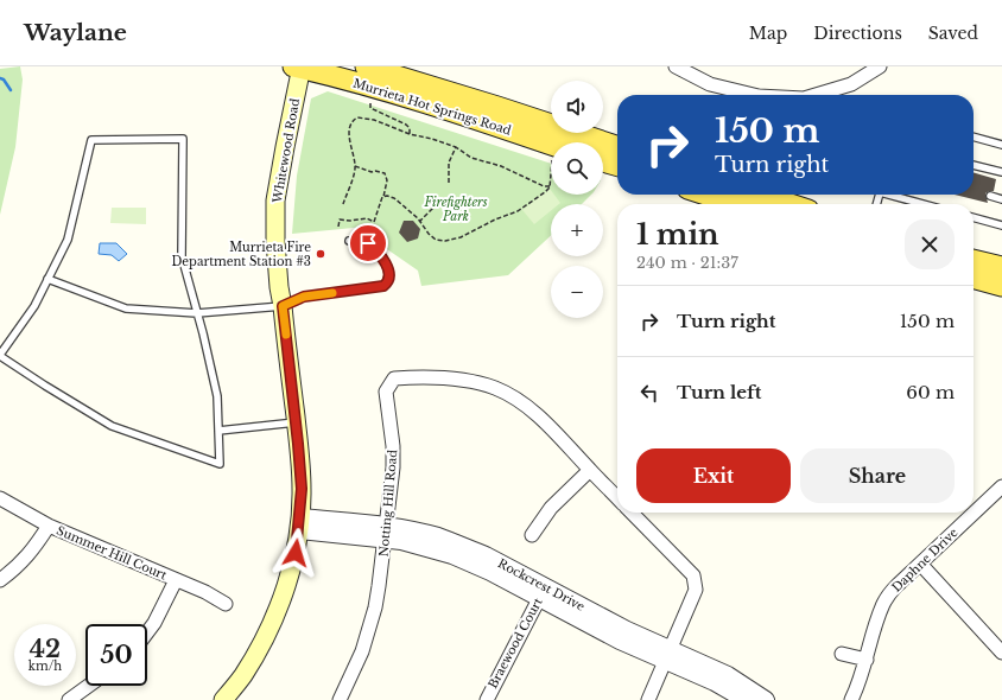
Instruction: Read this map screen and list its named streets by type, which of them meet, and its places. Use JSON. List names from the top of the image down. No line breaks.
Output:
{"streets":{"main road":["Murrieta Hot Springs Road","Whitewood Road"],"street":["Notting Hill Road","Summer Hill Court","Daphne Drive","Rockcrest Drive","Braewood Court"]},"crossings":[["Murrieta Hot Springs Road","Whitewood Road"],["Whitewood Road","Rockcrest Drive"],["Notting Hill Road","Rockcrest Drive"],["Rockcrest Drive","Braewood Court"]],"parks":["Firefighters Park"],"places":["Murrieta Fire Department Station #3"],"page":{"header":"Waylane","nav":["Map","Directions","Saved"],"map_buttons":["+","−"],"turn":["150 m","Turn right"],"heading":["1 min","240 m · 21:37"],"list":[{"name":"Turn right","value":"150 m"},{"name":"Turn left","value":"60 m"}],"buttons":["Exit","Share"],"speed":"42 km/h","limit":"50"}}
